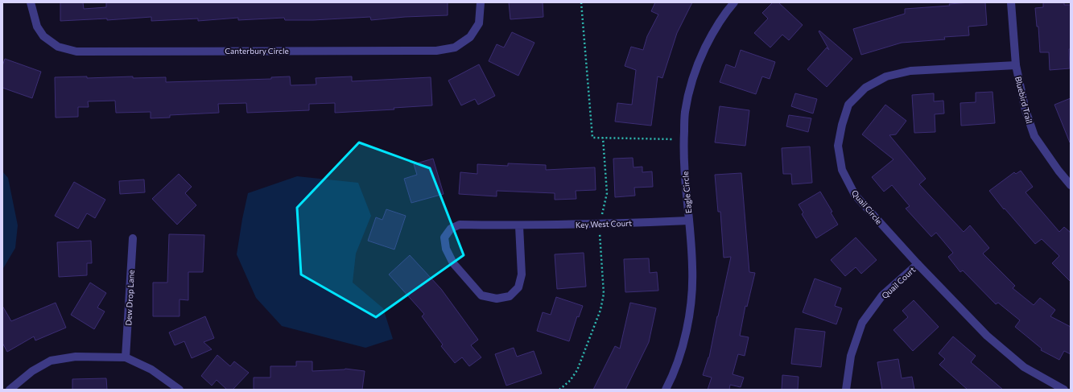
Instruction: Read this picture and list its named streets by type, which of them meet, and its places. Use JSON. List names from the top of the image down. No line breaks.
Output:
{"streets":{"street":["Canterbury Circle","Bluebird Trail","Eagle Circle","Quail Circle","Key West Court","Quail Court","Dew Drop Lane"]},"crossings":[["Bluebird Trail","Quail Circle"],["Eagle Circle","Key West Court"],["Quail Circle","Quail Court"]]}
